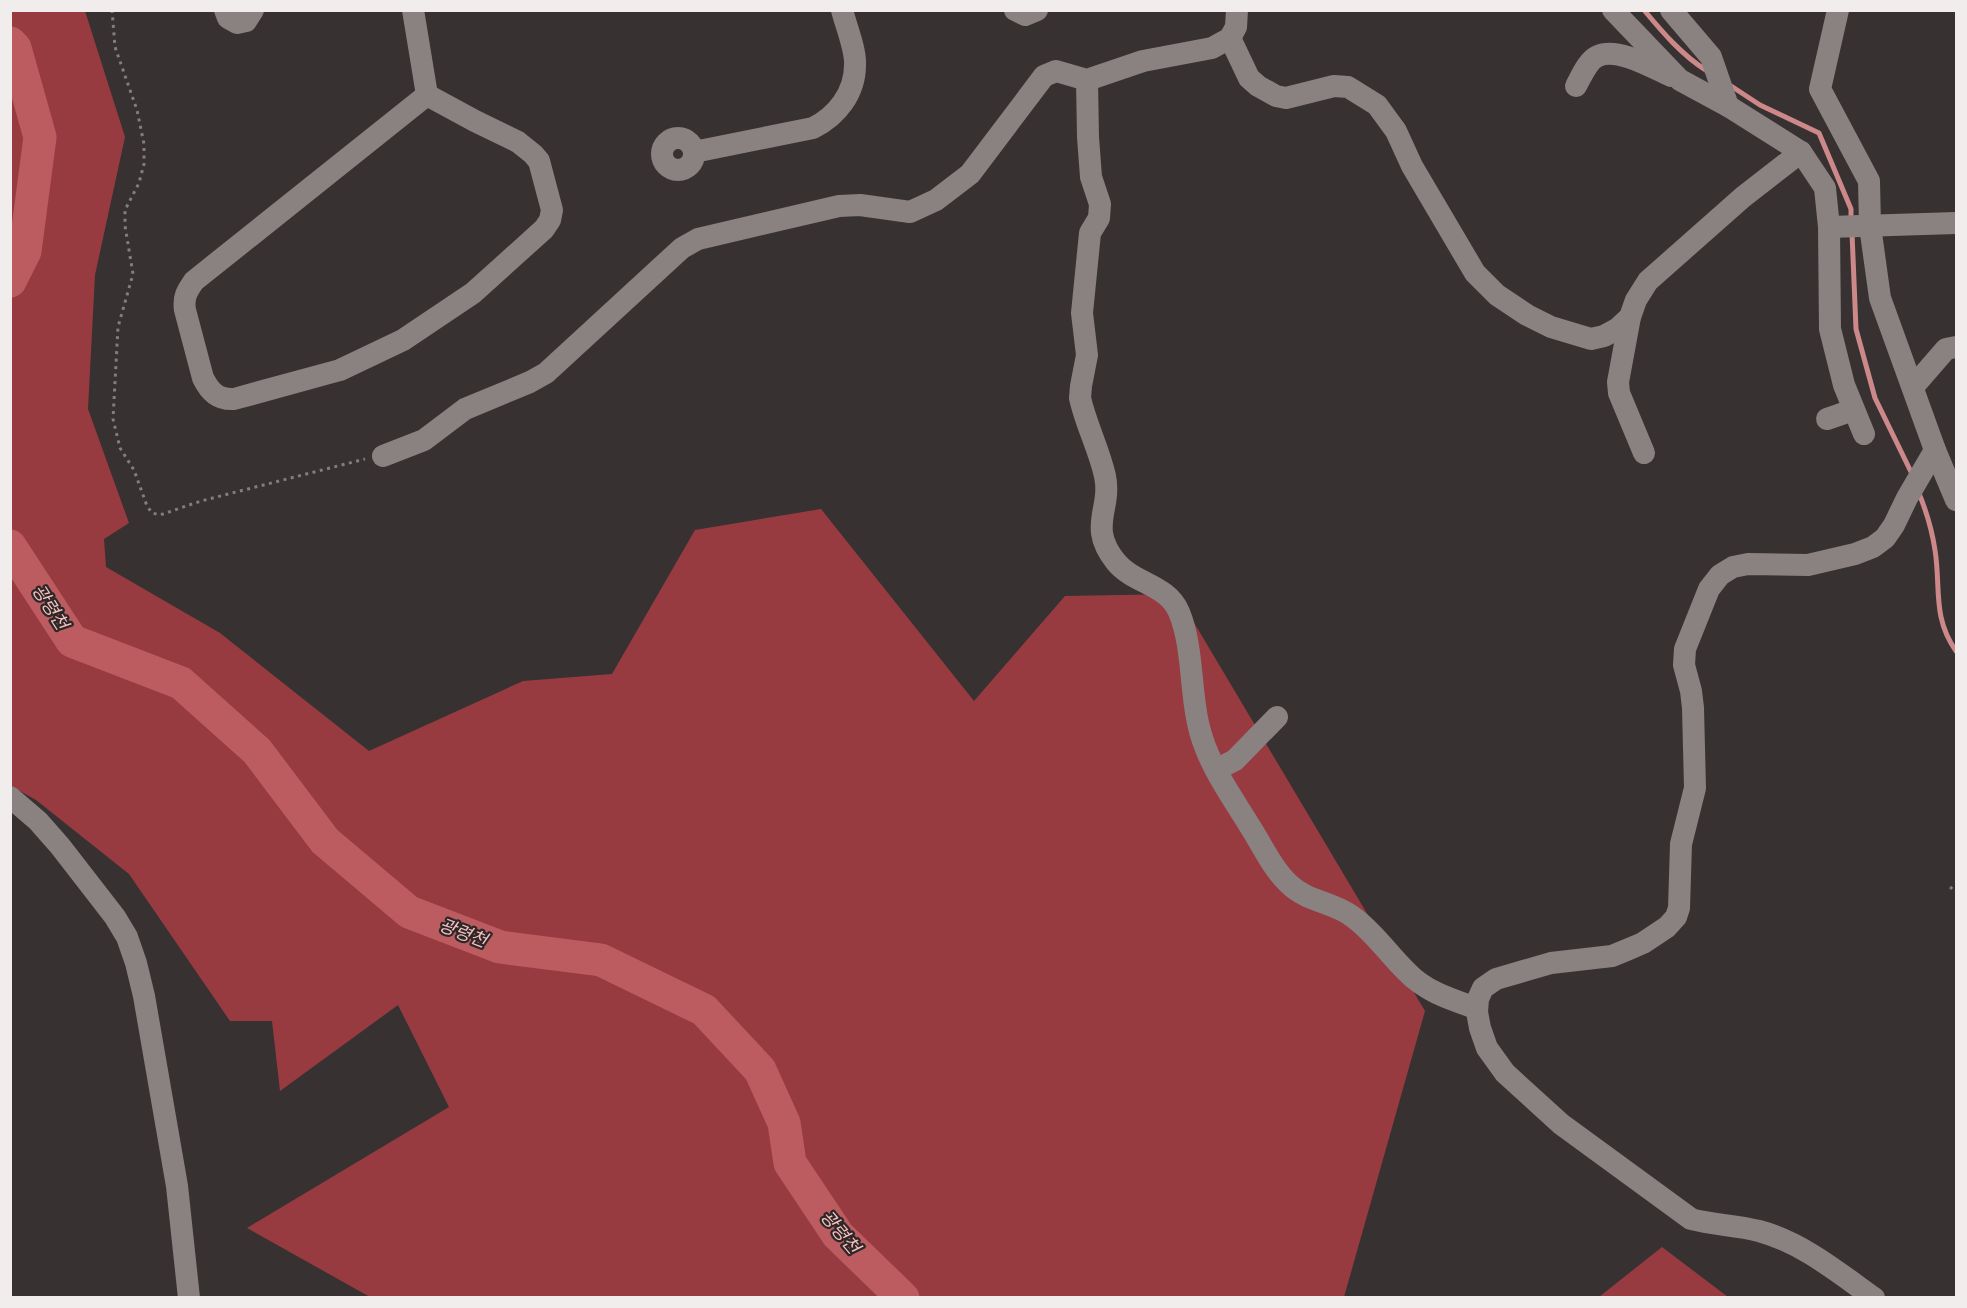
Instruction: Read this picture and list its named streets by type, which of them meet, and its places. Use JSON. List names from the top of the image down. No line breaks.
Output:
{"water":["광령천"]}
